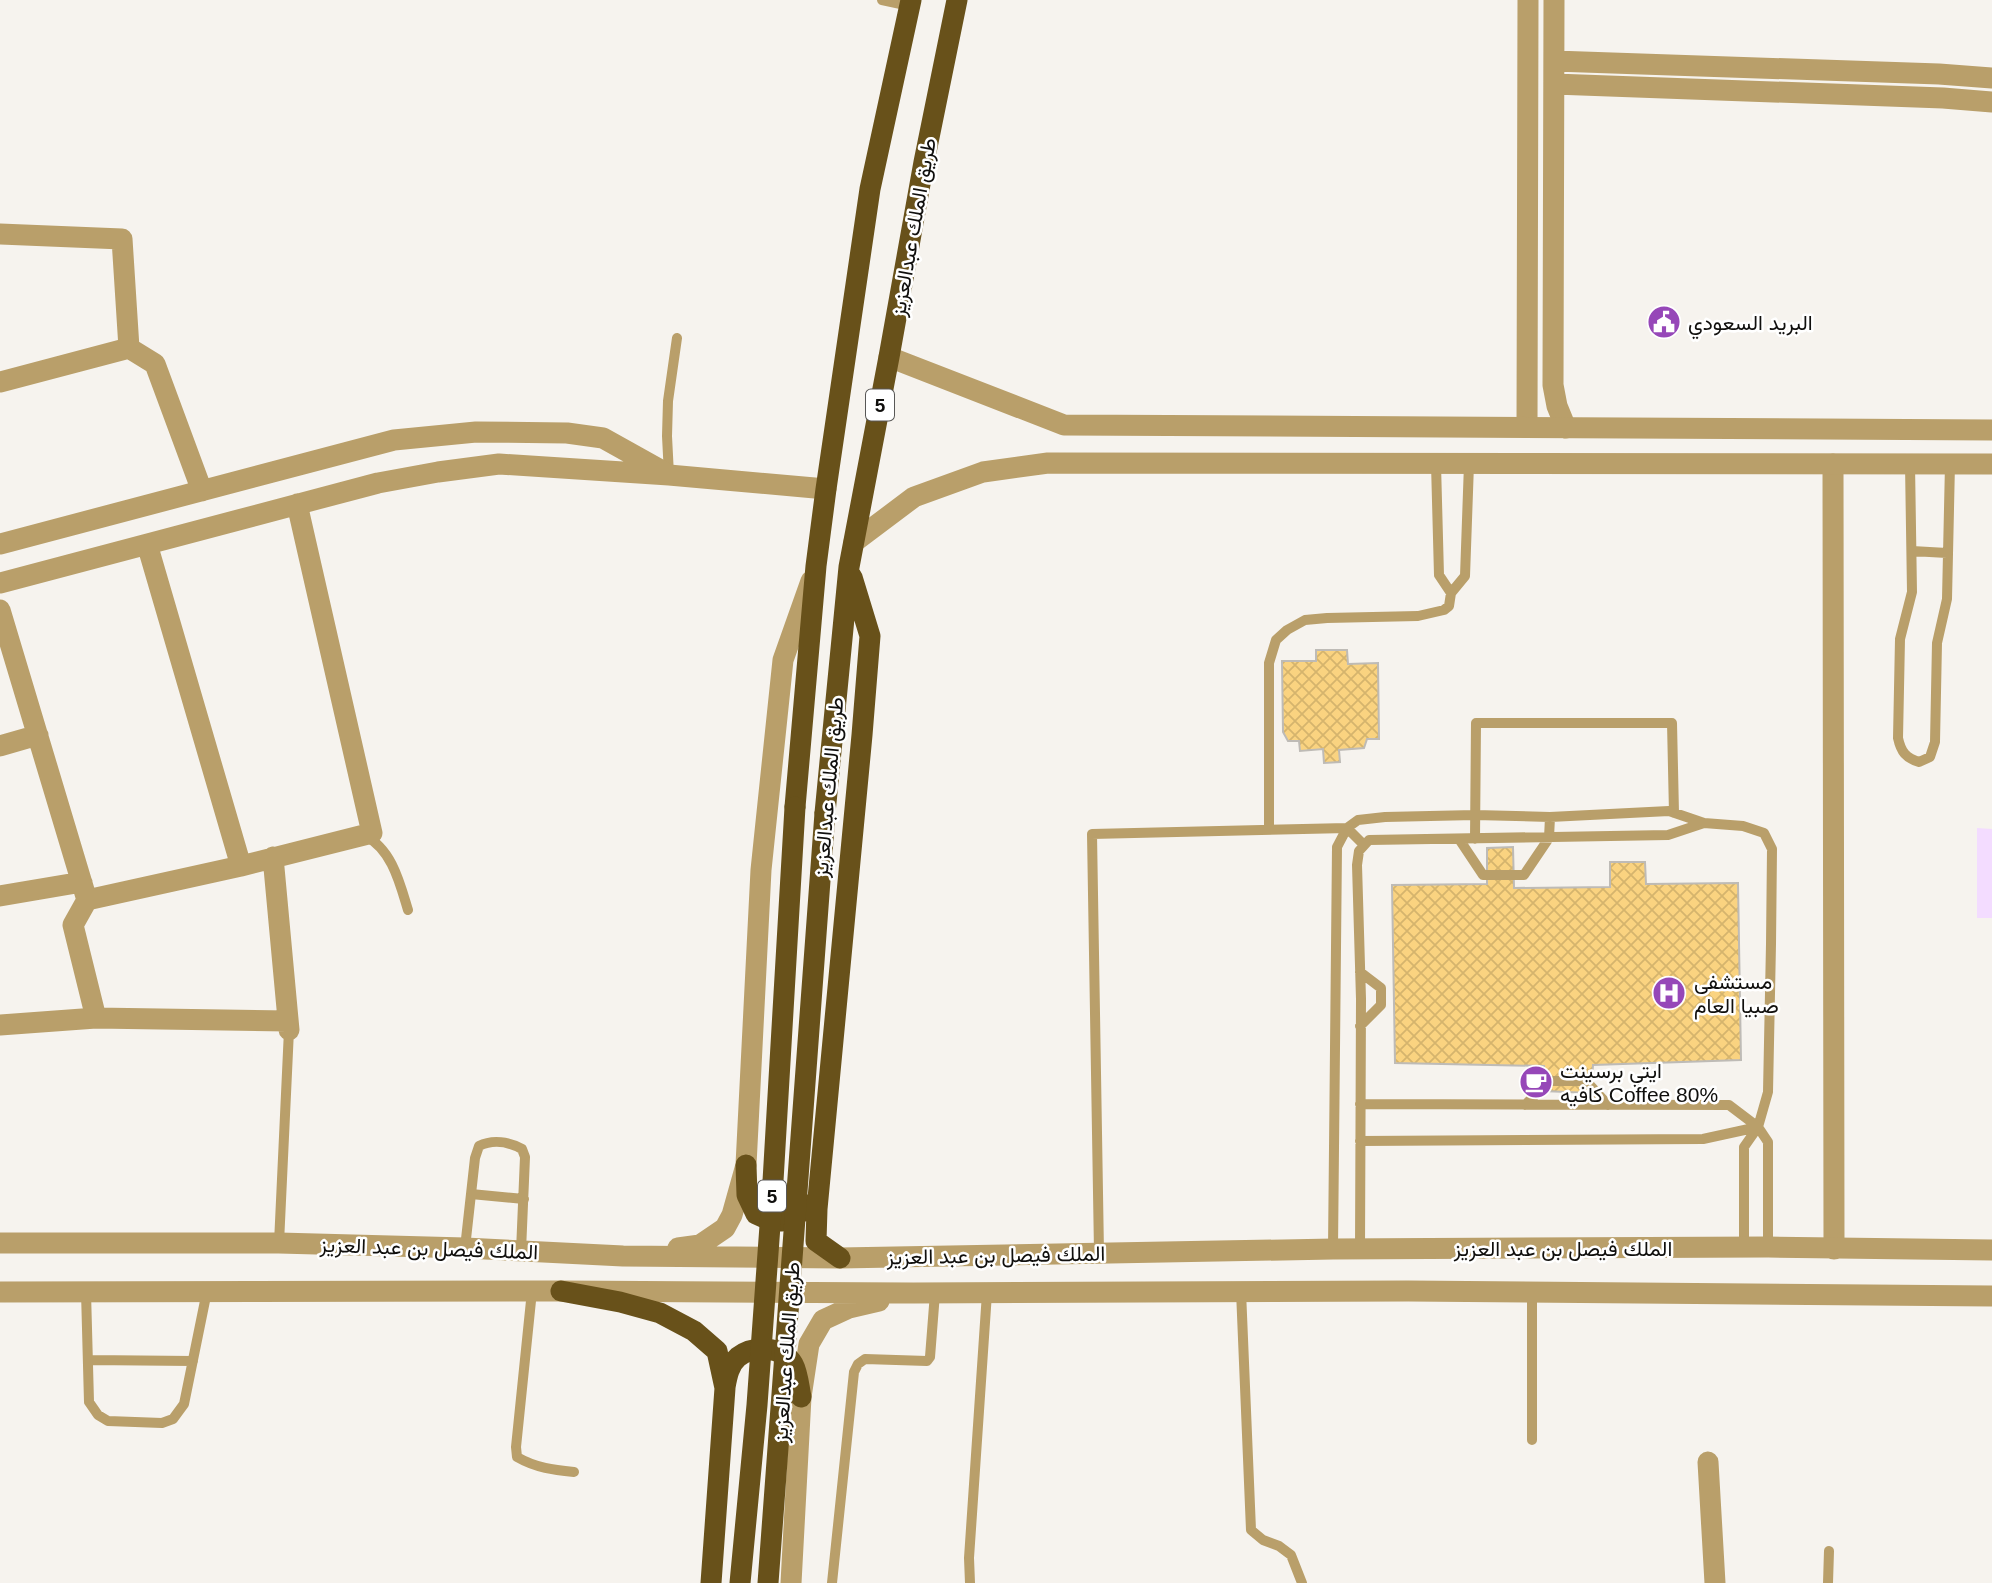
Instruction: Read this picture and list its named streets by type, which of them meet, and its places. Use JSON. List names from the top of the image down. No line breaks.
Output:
{"streets":{"highway":["طريق الملك عبدالعزيز","5"],"street":["الملك فيصل بن عبد العزيز"]},"places":{"public building":["البريد السعودي"],"hospital":["مستشفى صبيا العام"],"cafe":["ايتي برسينت كافيه Coffee 80%"]}}
